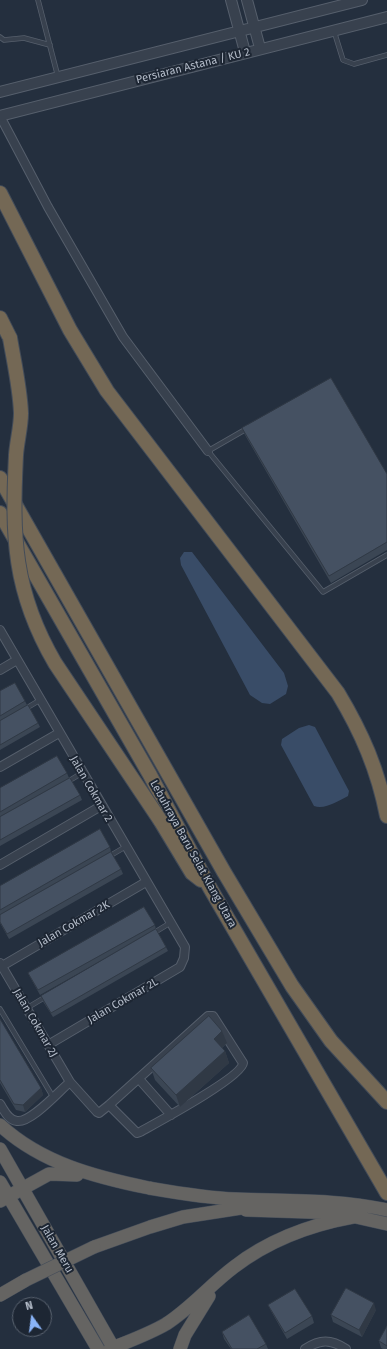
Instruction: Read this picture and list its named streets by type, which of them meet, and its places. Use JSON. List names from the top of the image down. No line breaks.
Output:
{"streets":{"highway":["Lebuhraya Baru Selat Klang Utara","Jalan Meru"],"street":["Persiaran Astana / KU 2","Jalan Cokmar 2","Jalan Cokmar 2K","Jalan Cokmar 2L","Jalan Cokmar 2J"]},"crossings":[["Jalan Cokmar 2","Jalan Cokmar 2K"],["Jalan Cokmar 2","Jalan Cokmar 2L"],["Jalan Cokmar 2K","Jalan Cokmar 2J"],["Jalan Cokmar 2L","Jalan Cokmar 2J"]],"north":"top"}
